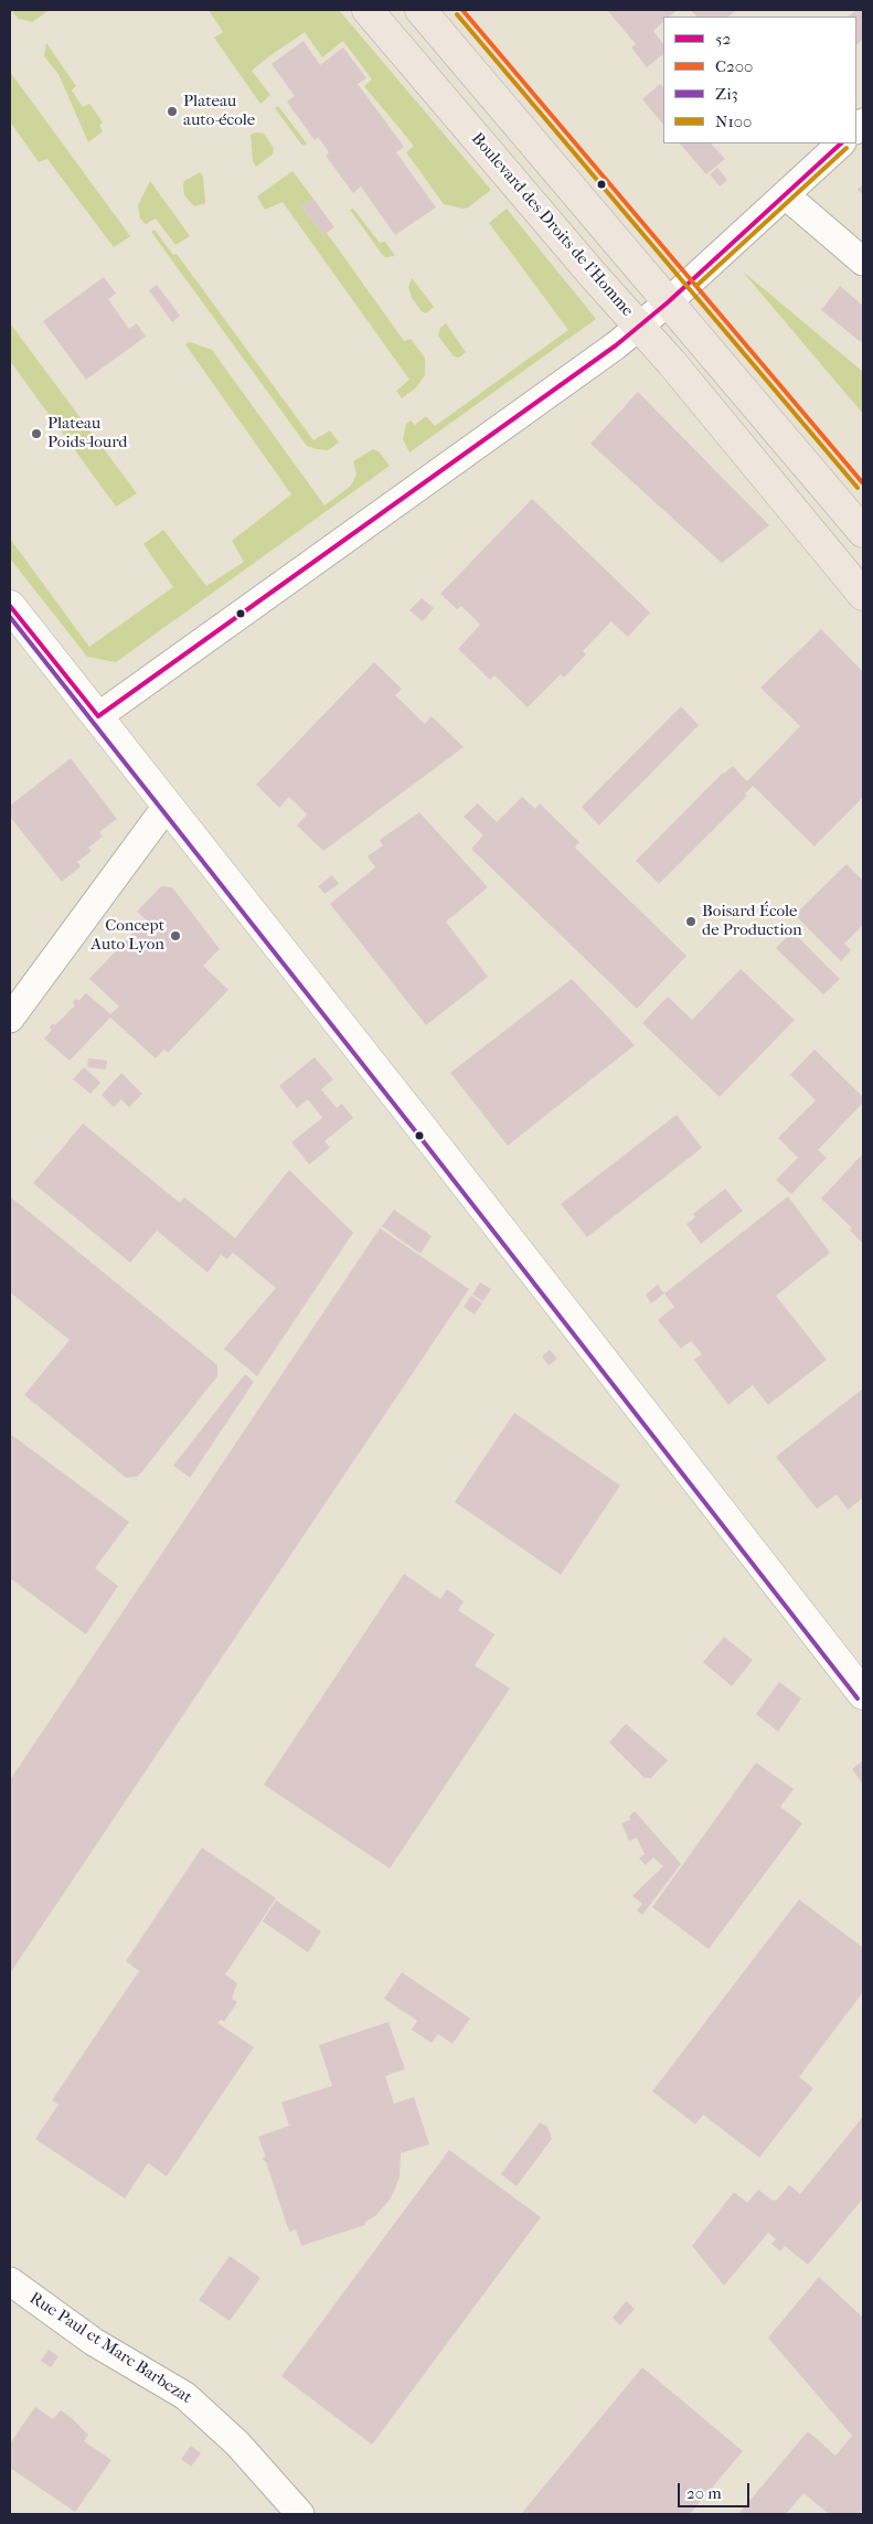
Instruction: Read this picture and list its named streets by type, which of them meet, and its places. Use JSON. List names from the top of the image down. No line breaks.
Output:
{"streets":{"main road":["Boulevard des Droits de l'Homme"],"street":["Rue Paul et Marc Barbezat"]},"places":["Plateau auto-école","Plateau Poids-lourd","Boisard École de Production","Concept Auto Lyon"],"lines":["transit line C200","transit line N100","transit line 52","transit line Zi3"],"legend":["52","C200","Zi3","N100"],"scale_bar":"20 m"}
